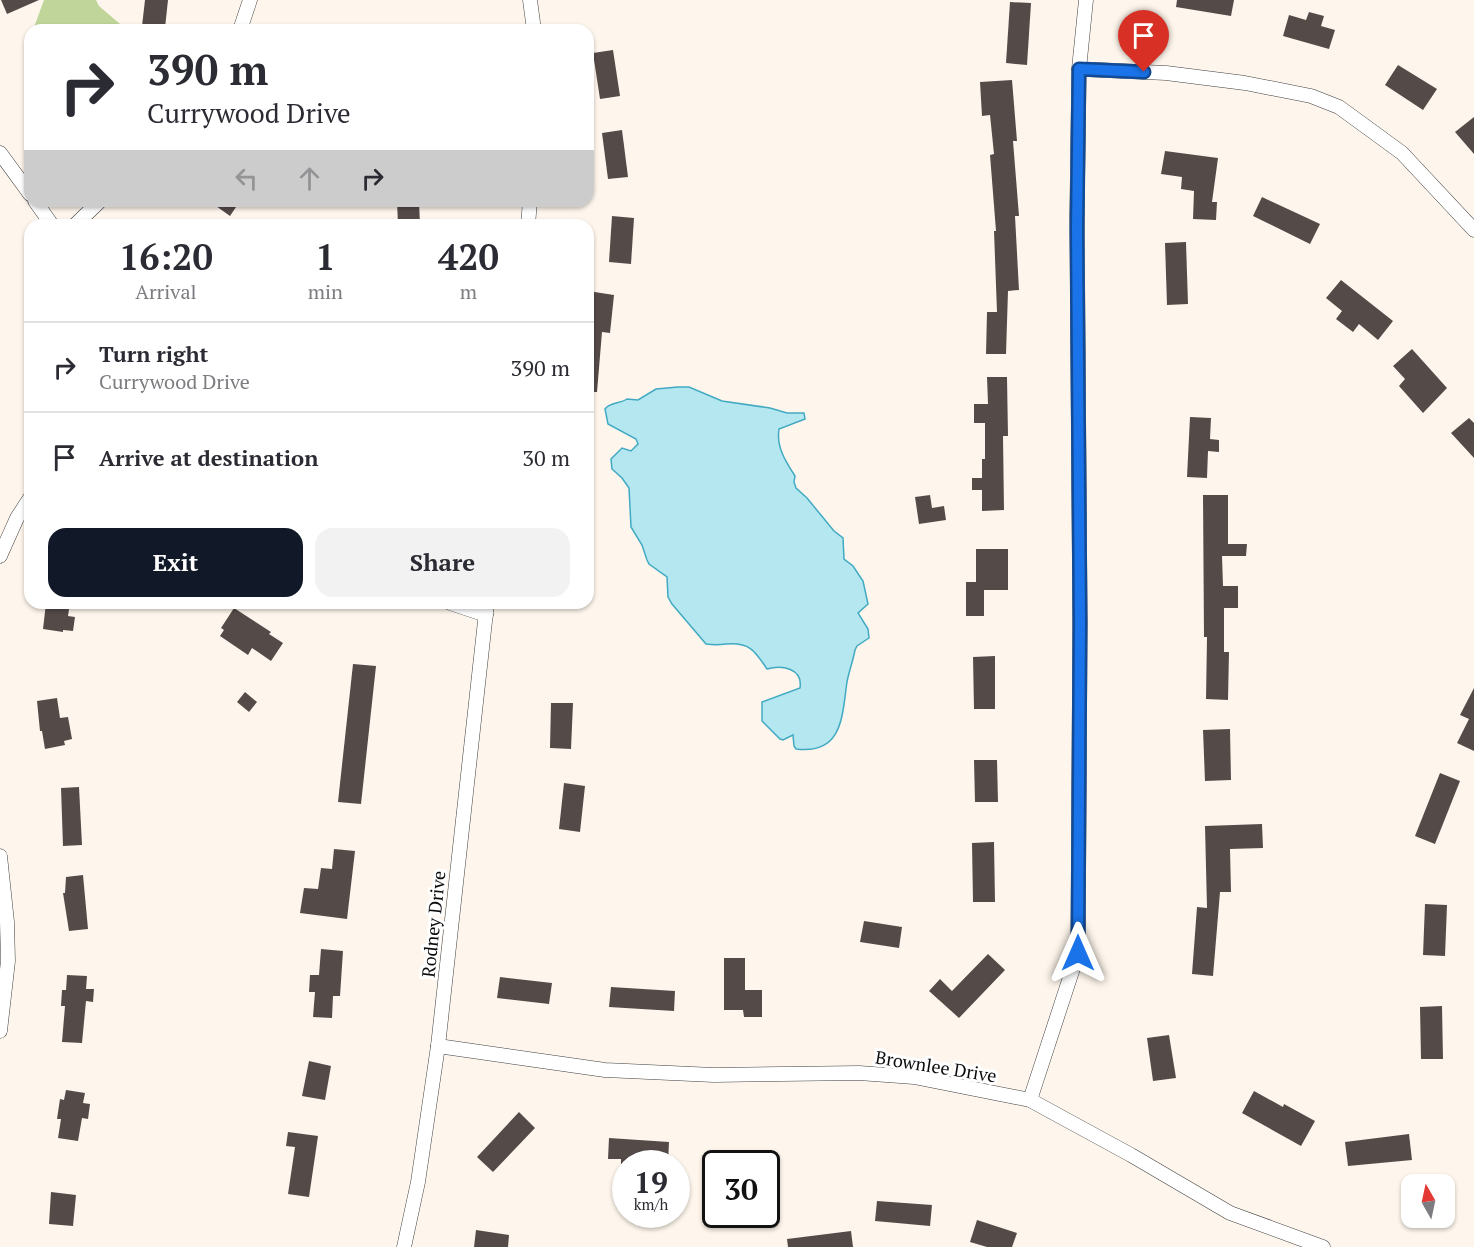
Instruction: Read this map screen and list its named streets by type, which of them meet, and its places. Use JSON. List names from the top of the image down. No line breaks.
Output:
{"streets":{"street":["Rodney Drive","Brownlee Drive"]},"crossings":[["Rodney Drive","Brownlee Drive"]],"north":"top","page":{"turn":["390 m","Currywood Drive"],"eta":["16:20","Arrival","1","min","420","m"],"list":[{"name":"Turn right","note":"Currywood Drive","value":"390 m"},{"name":"Arrive at destination","value":"30 m"}],"buttons":["Exit","Share"],"speed":"19 km/h","limit":"30"}}
